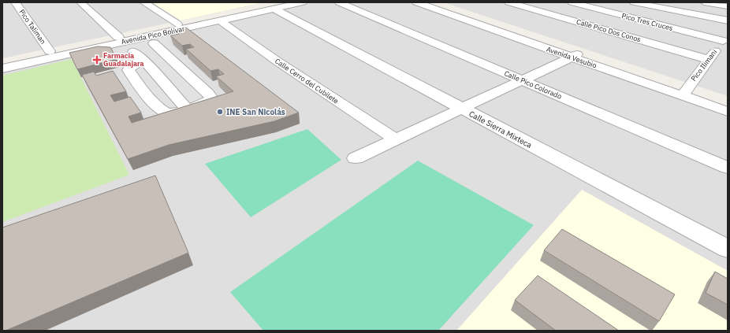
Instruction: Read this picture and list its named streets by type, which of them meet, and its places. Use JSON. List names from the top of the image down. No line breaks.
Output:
{"streets":{"street":["Pico Tres Cruces","Pico Taliman","Calle Pico Dos Conos","Avenida Pico Bolívar","Avenida Vesubio","Pico Ilimani","Calle Cerro del Cubilete","Calle Pico Colorado","Calle Sierra Mixteca"]},"crossings":[["Pico Tres Cruces","Pico Ilimani"],["Pico Taliman","Avenida Pico Bolívar"],["Calle Pico Dos Conos","Pico Ilimani"],["Avenida Pico Bolívar","Calle Cerro del Cubilete"],["Avenida Pico Bolívar","Calle Sierra Mixteca"],["Avenida Vesubio","Pico Ilimani"]],"places":{"health":["Farmacia Guadalajara"],"other":["INE San Nicolás"]}}
